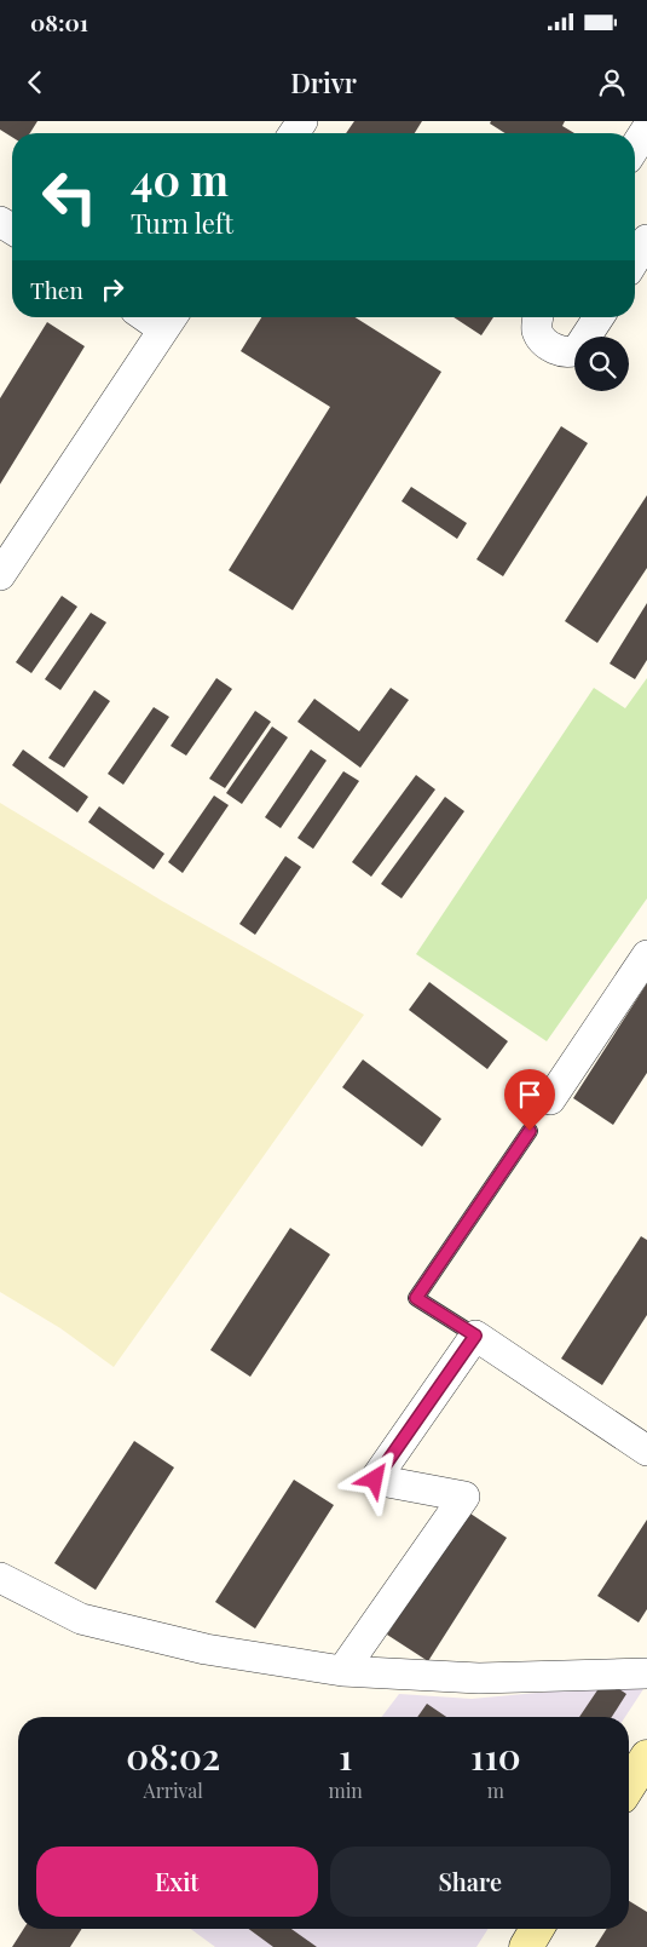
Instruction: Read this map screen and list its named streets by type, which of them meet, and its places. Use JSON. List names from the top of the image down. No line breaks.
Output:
{"page":{"status":"08:01","header":"Drivr","turn":["40 m","Turn left"],"then":"Then","eta":["08:02","Arrival","1","min","110","m"],"buttons":["Exit","Share"]}}
